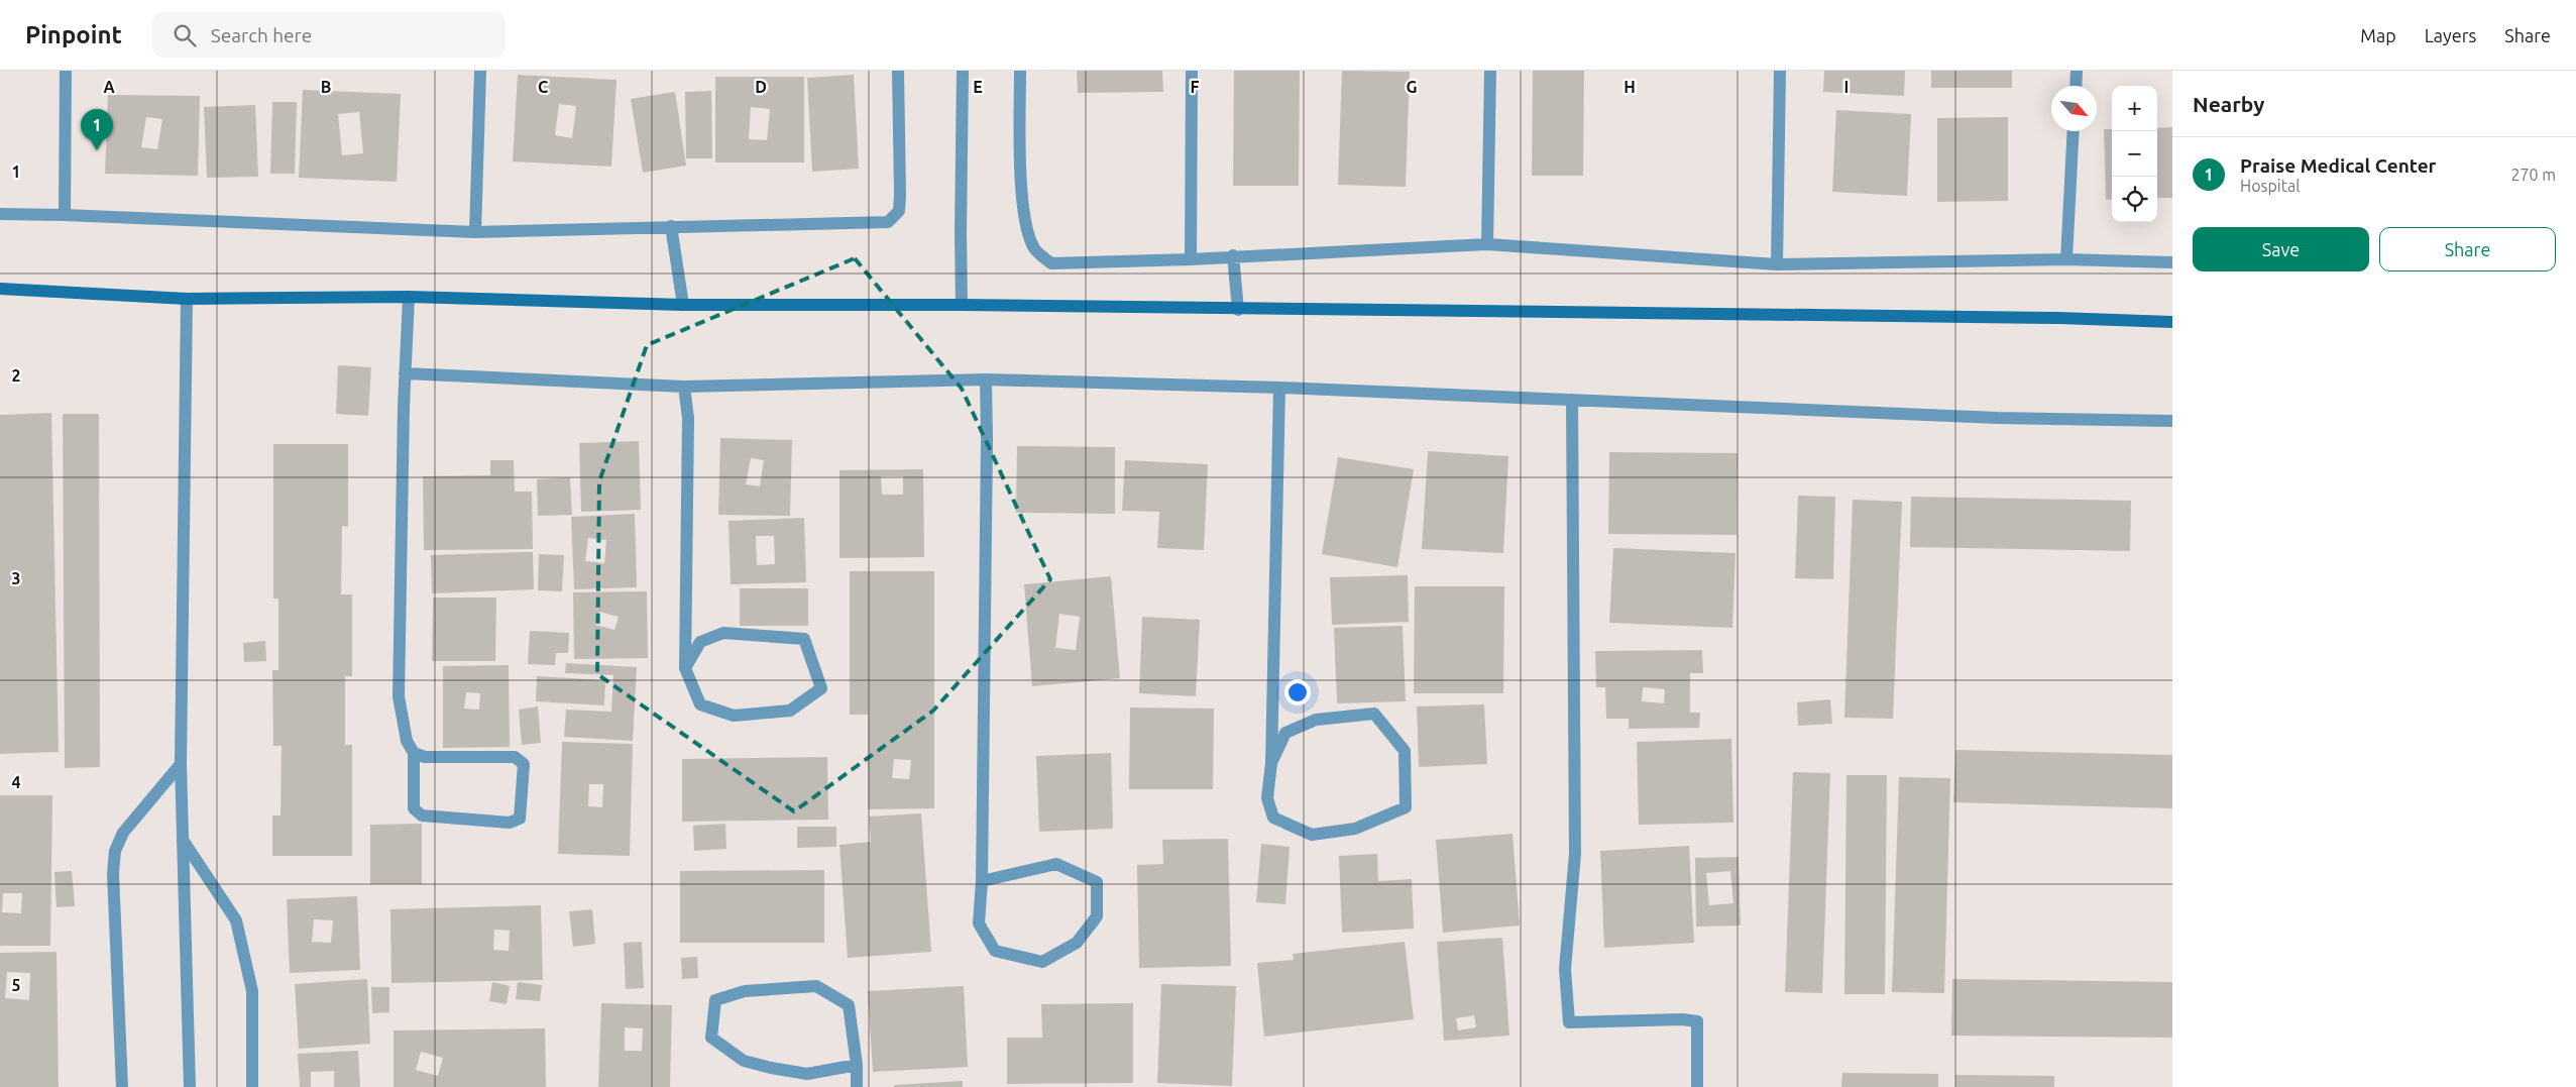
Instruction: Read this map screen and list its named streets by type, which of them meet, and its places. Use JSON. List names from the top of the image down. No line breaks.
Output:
{"north":"bottom right","page":{"header":"Pinpoint","search":"Search here","nav":["Map","Layers","Share"],"heading":"Nearby","map_buttons":["+","−"],"pins":"1","list":[{"mark":"1","name":"Praise Medical Center","note":"Hospital","value":"270 m"}],"buttons":["Save","Share"]},"grid":{"columns":["A","B","C","D","E","F","G","H","I"],"rows":["1","2","3","4","5"]}}
